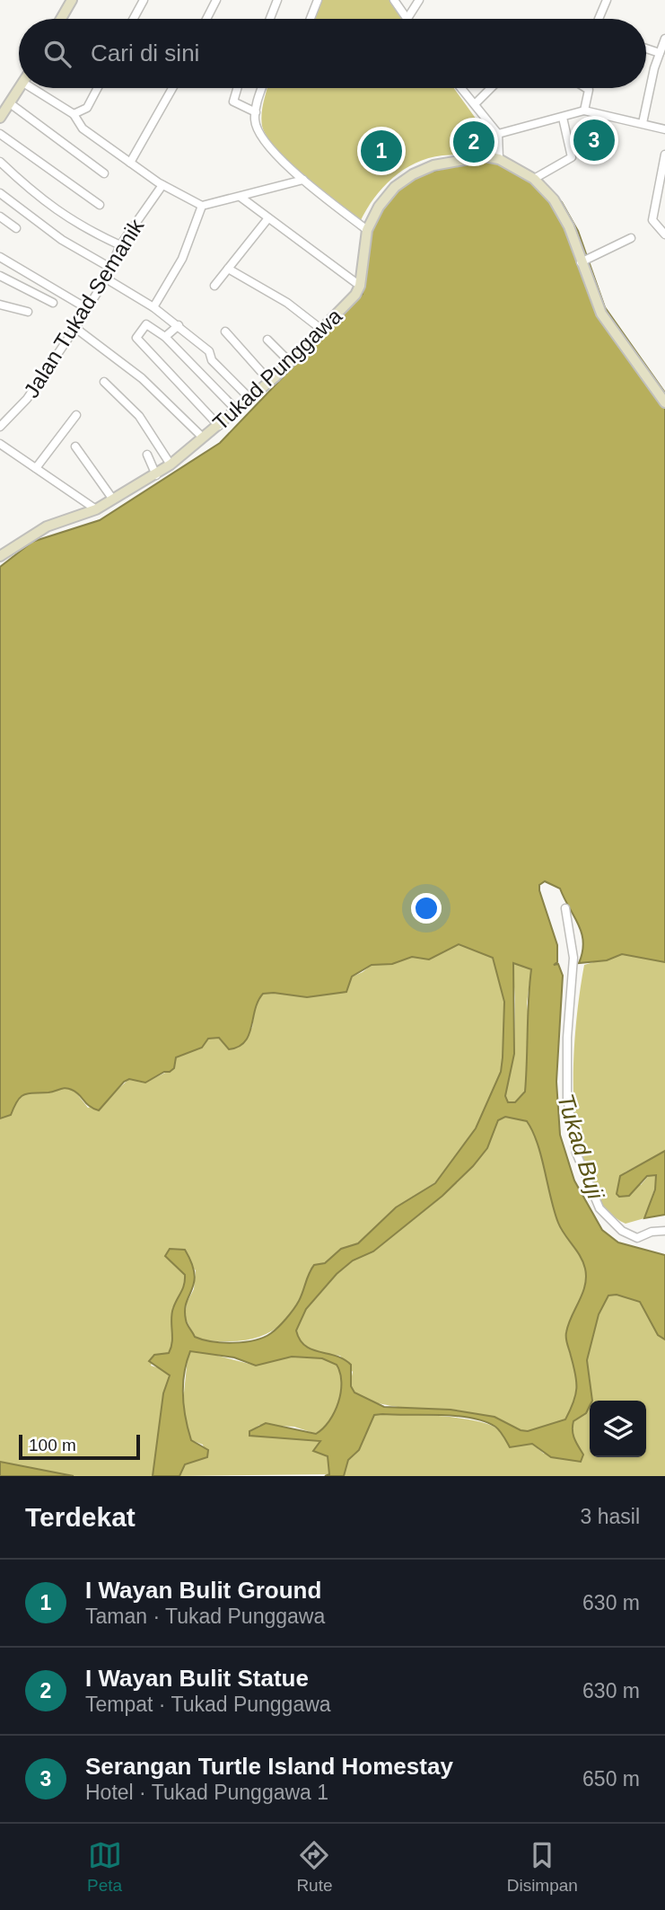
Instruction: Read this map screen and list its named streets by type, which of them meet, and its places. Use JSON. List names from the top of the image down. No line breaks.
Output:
{"streets":{"street":["Jalan Tukad Semanik","Tukad Punggawa"]},"water":["Tukad Buji"],"scale_bar":"100 m","page":{"search":"Cari di sini","pins":["3","2","1"],"scale":"100 m","heading":["Terdekat","3 hasil"],"list":[{"mark":"1","name":"I Wayan Bulit Ground","note":"Taman · Tukad Punggawa","value":"630 m"},{"mark":"2","name":"I Wayan Bulit Statue","note":"Tempat · Tukad Punggawa","value":"630 m"},{"mark":"3","name":"Serangan Turtle Island Homestay","note":"Hotel · Tukad Punggawa 1","value":"650 m"}],"nav":["Peta","Rute","Disimpan"]}}
